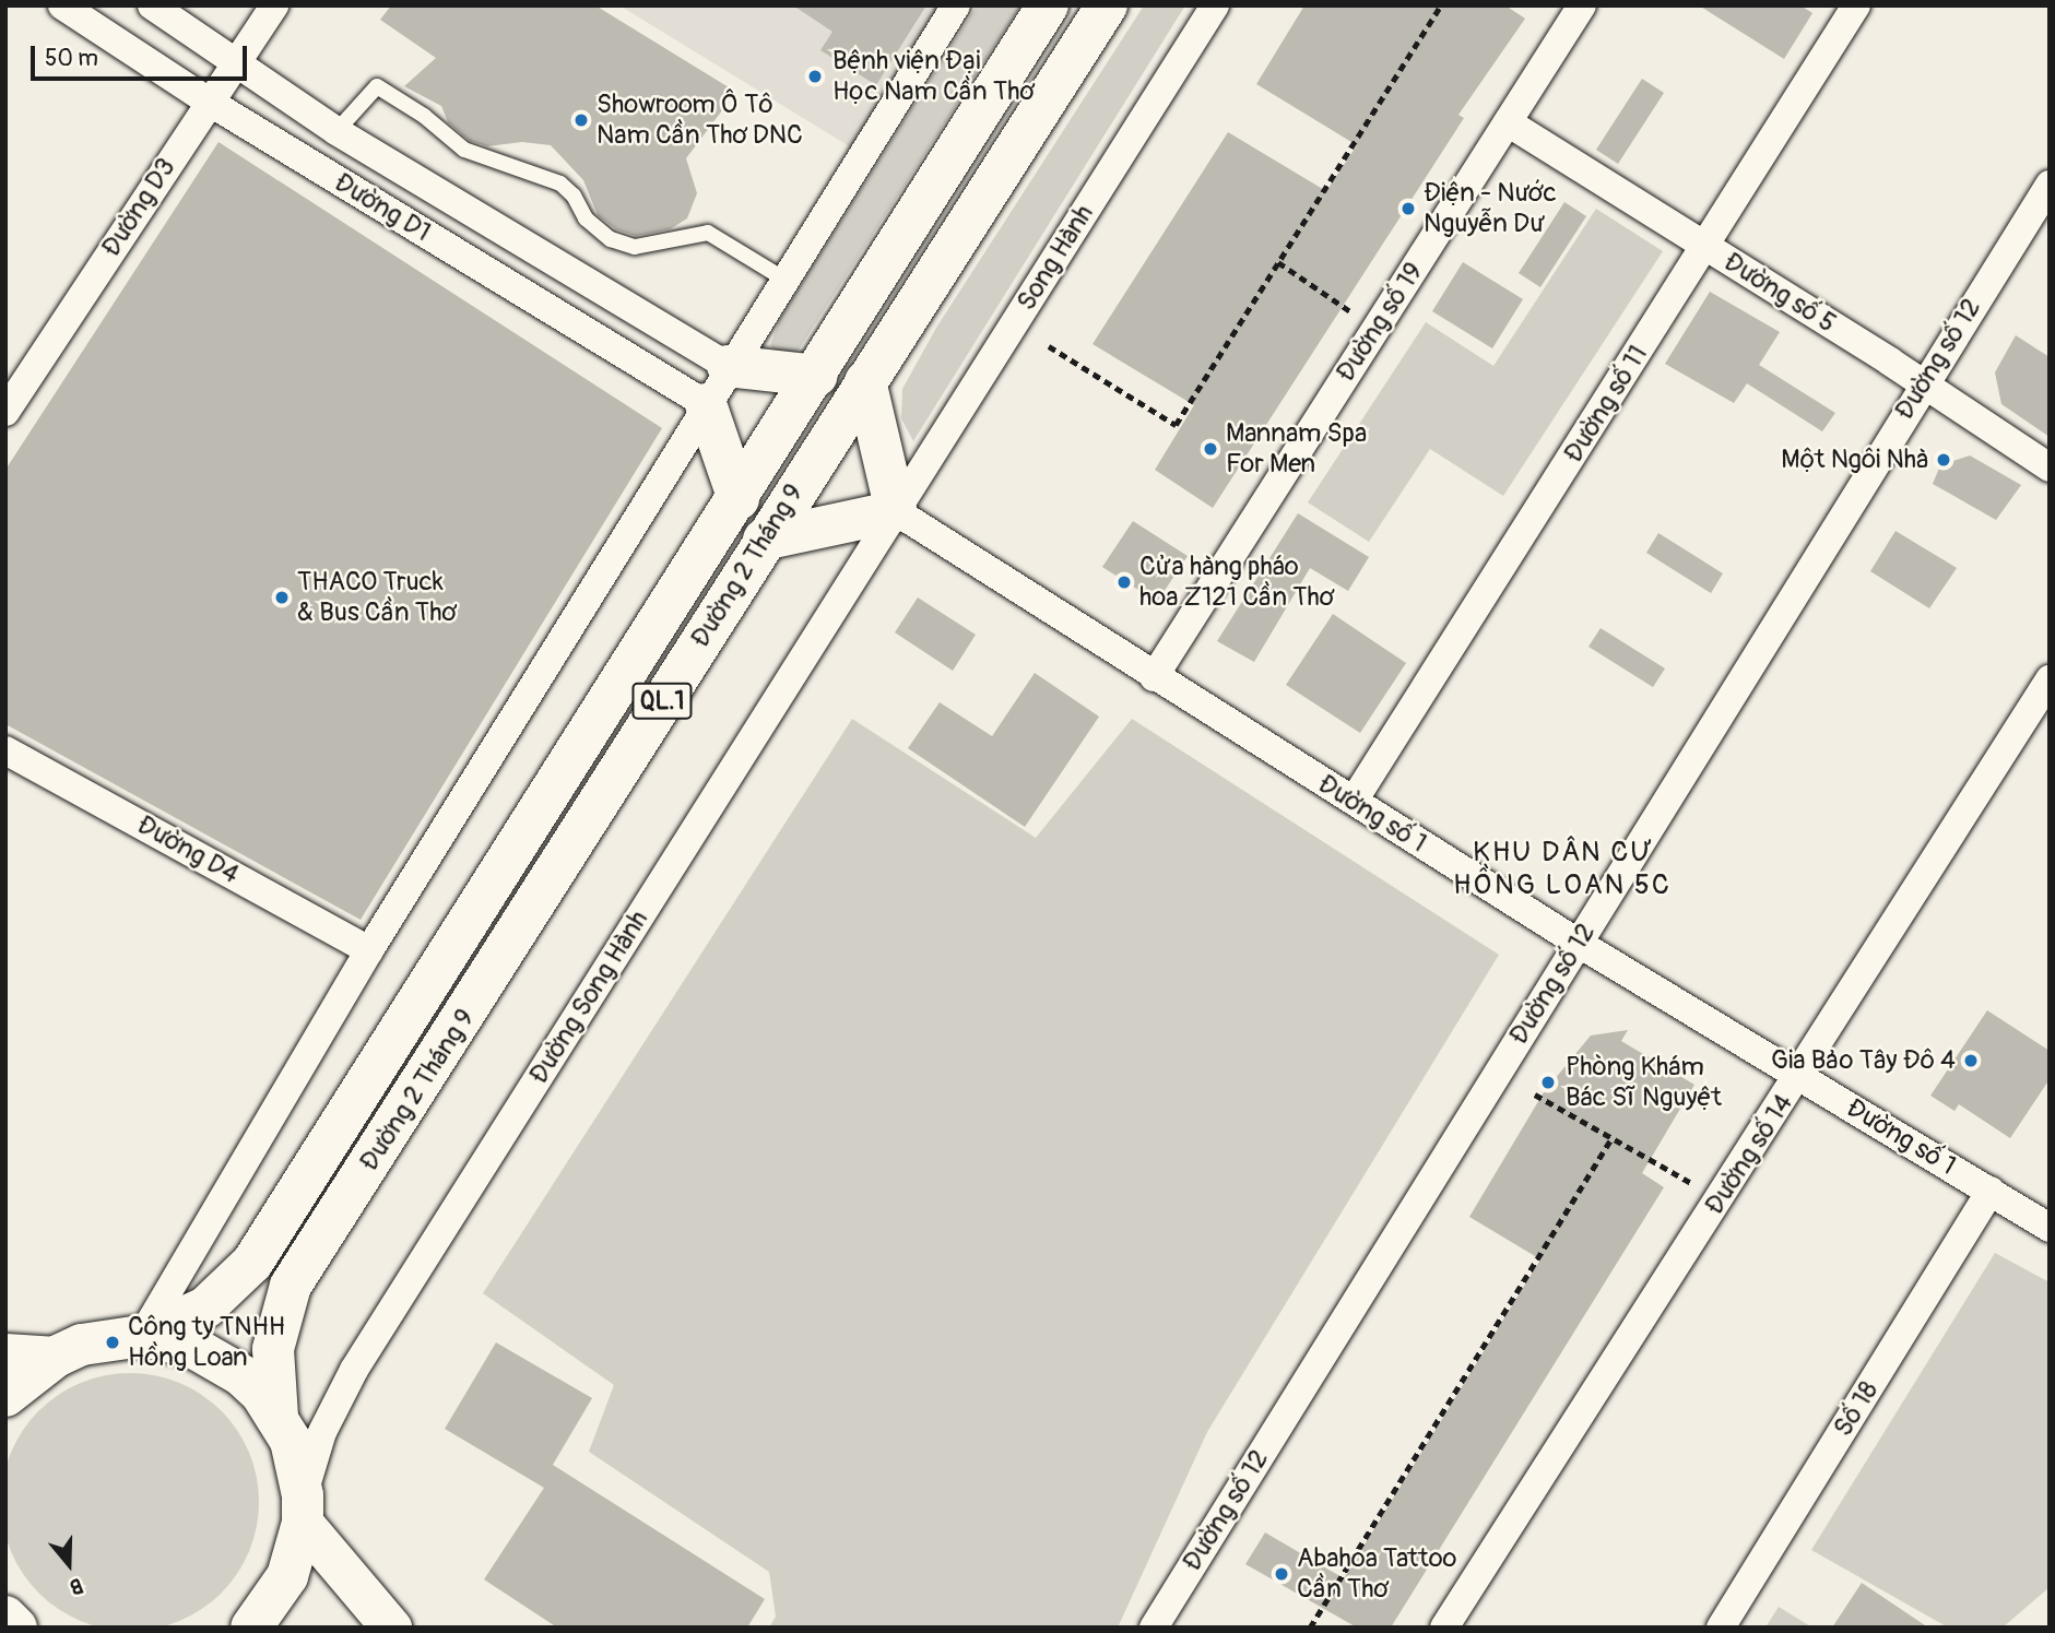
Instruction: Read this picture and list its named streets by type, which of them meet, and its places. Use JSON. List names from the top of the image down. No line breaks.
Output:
{"streets":{"highway":["Đường 2 Tháng 9","QL.1"],"street":["Đường D3","Đường D1","Song Hành","Đường số 5","Đường số 19","Đường số 12","Đường số 11","Đường số 1","Đường D4","Đường Song Hành","Đường số 14","Số 18"]},"crossings":[["Đường D3","Đường D1"],["Song Hành","Đường số 1"],["Song Hành","Đường Song Hành"],["Đường số 5","Đường số 19"],["Đường số 5","Đường số 12"],["Đường số 5","Đường số 11"],["Đường số 19","Đường số 1"],["Đường số 12","Đường số 1"],["Đường số 11","Đường số 1"],["Đường số 1","Đường Song Hành"],["Đường số 1","Đường số 14"],["Đường số 1","Số 18"]],"districts":["KHU DÂN CƯ HỒNG LOAN 5C"],"places":["Bệnh viện Đại Học Nam Cần Thơ","Showroom Ô Tô Nam Cần Thơ DNC","Điện - Nước Nguyễn Dư","Mannam Spa For Men","Một Ngôi Nhà","Cửa hàng pháo hoa Z121 Cần Thơ","THACO Truck & Bus Cần Thơ","Gia Bảo Tây Đô 4","Phòng Khám Bác Sĩ Nguyệt","Công ty TNHH Hồng Loan","Abahoa Tattoo Cần Thơ"],"scale_bar":"50 m","north":"bottom"}
